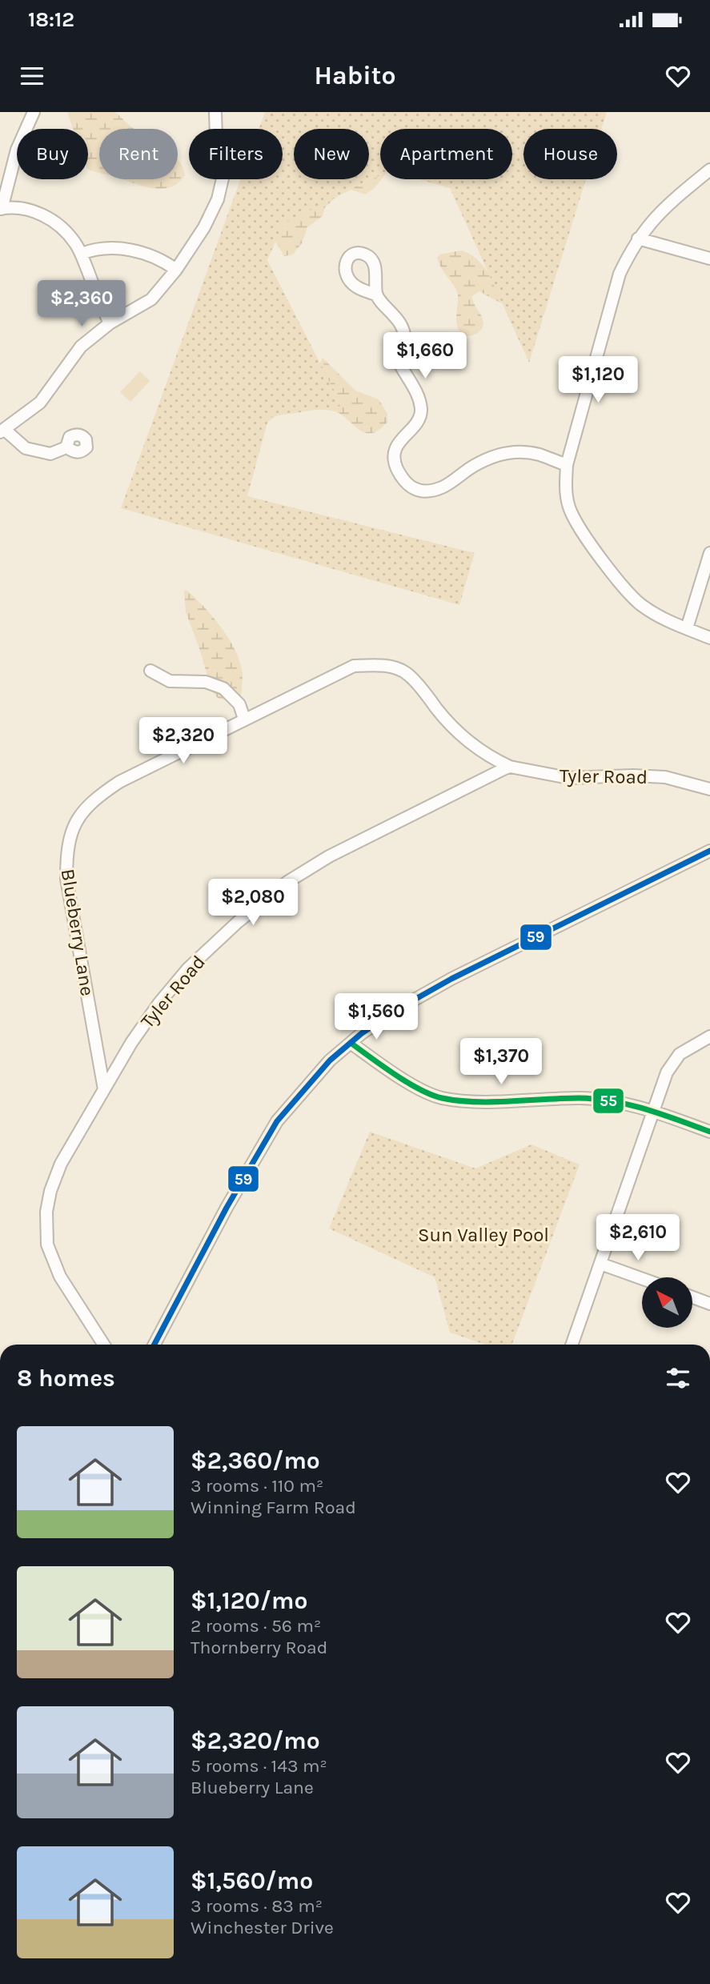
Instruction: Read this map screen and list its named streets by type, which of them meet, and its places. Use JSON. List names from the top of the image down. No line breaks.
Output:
{"streets":{"street":["Tyler Road","Blueberry Lane"]},"crossings":[["Tyler Road","Blueberry Lane"]],"parks":["Sun Valley Pool"],"lines":["transit line 59","transit line 55"],"north":"top left","page":{"status":"18:12","header":"Habito","chip":["Buy","Rent","Filters","New","Apartment","House"],"price":["$2,360","$1,660","$1,120","$2,320","$2,080","$1,560","$1,370","$2,610"],"heading":"8 homes","list":[{"name":"$2,360/mo","note":"3 rooms · 110 m² · Winning Farm Road"},{"name":"$1,120/mo","note":"2 rooms · 56 m² · Thornberry Road"},{"name":"$2,320/mo","note":"5 rooms · 143 m² · Blueberry Lane"},{"name":"$1,560/mo","note":"3 rooms · 83 m² · Winchester Drive"}]}}
